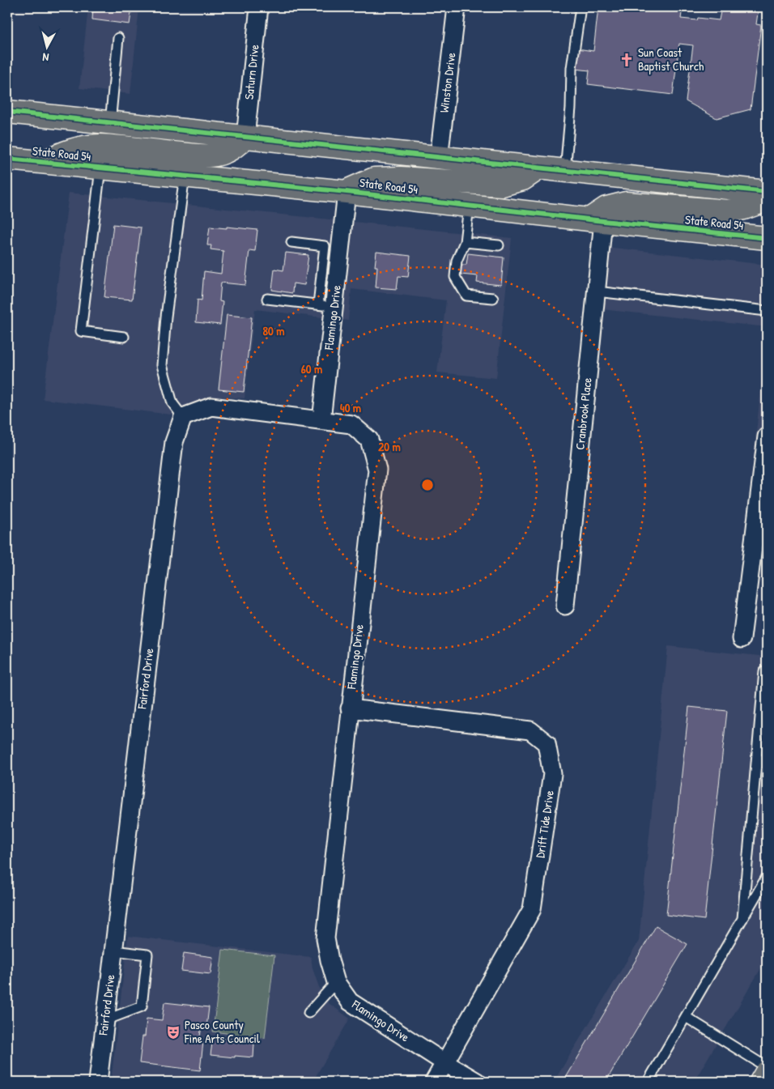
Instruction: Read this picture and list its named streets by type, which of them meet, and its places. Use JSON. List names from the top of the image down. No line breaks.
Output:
{"streets":{"main road":["State Road 54"],"street":["Saturn Drive","Winston Drive","Flamingo Drive","Cranbrook Place","Fairford Drive","Drift Tide Drive"]},"crossings":[["State Road 54","Flamingo Drive"],["State Road 54","Cranbrook Place"],["Flamingo Drive","Drift Tide Drive"]],"places":{"church":["Sun Coast Baptist Church"],"theatre":["Pasco County Fine Arts Council"]},"north":"bottom","rings":["80 m","60 m","40 m","20 m"]}
